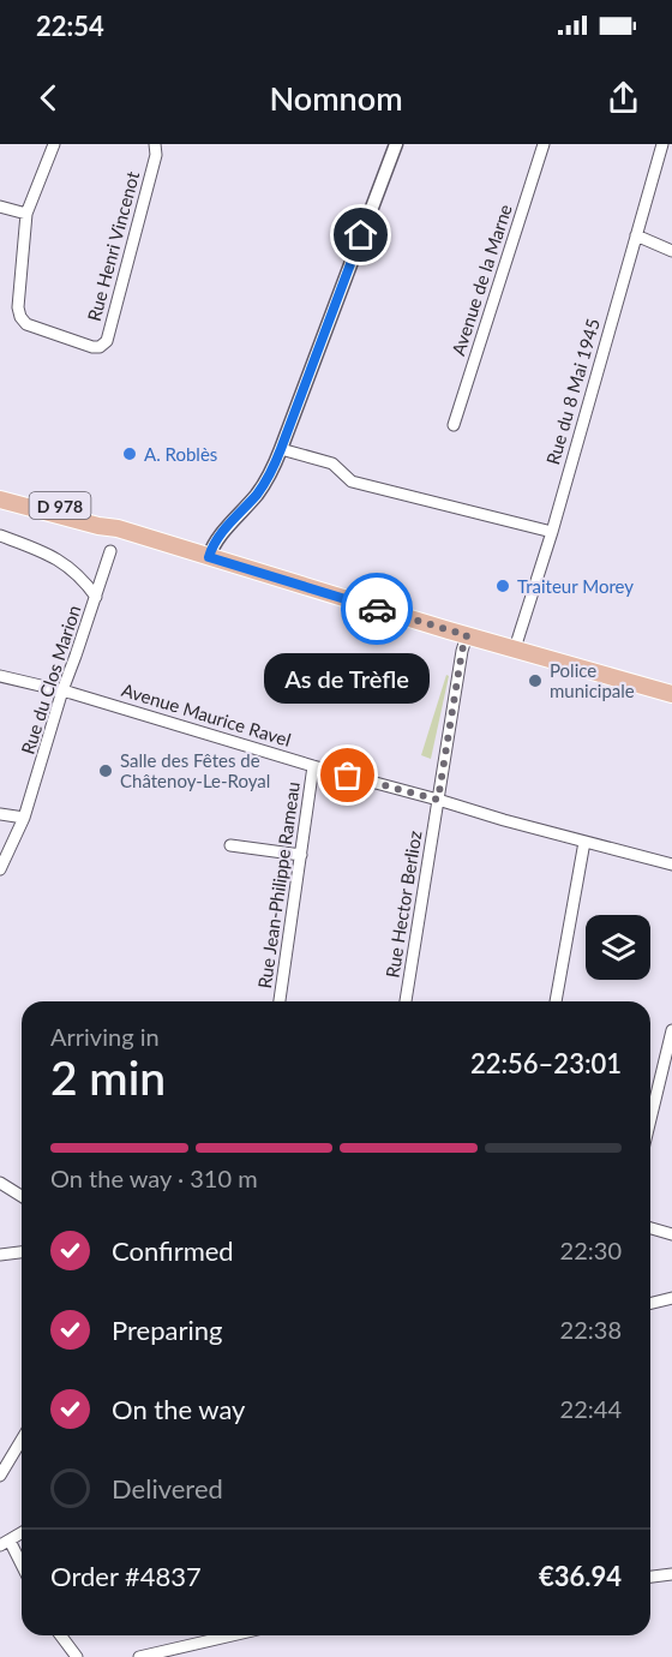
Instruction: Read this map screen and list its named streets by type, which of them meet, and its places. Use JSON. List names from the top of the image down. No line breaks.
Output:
{"streets":{"main road":["D 978"],"street":["Rue Henri Vincenot","Avenue de la Marne","Rue du 8 Mai 1945","Rue du Clos Marion","Avenue Maurice Ravel","Rue Jean-Philippe Rameau","Rue Hector Berlioz"]},"crossings":[["Rue du 8 Mai 1945","D 978"],["D 978","Rue Hector Berlioz"],["Rue du Clos Marion","Avenue Maurice Ravel"],["Avenue Maurice Ravel","Rue Jean-Philippe Rameau"],["Avenue Maurice Ravel","Rue Hector Berlioz"]],"places":["A. Roblès","Traiteur Morey","Police municipale","Salle des Fêtes de Châtenoy-Le-Royal","As de Trèfle"],"page":{"status":"22:54","header":"Nomnom","bubble":"As de Trèfle","heading":["2 min","Arriving in","22:56–23:01"],"panel":["Order #4837","€36.94"],"bar":"On the way · 310 m","list":[["Confirmed","22:30"],["Preparing","22:38"],["On the way","22:44"],"Delivered"]}}
